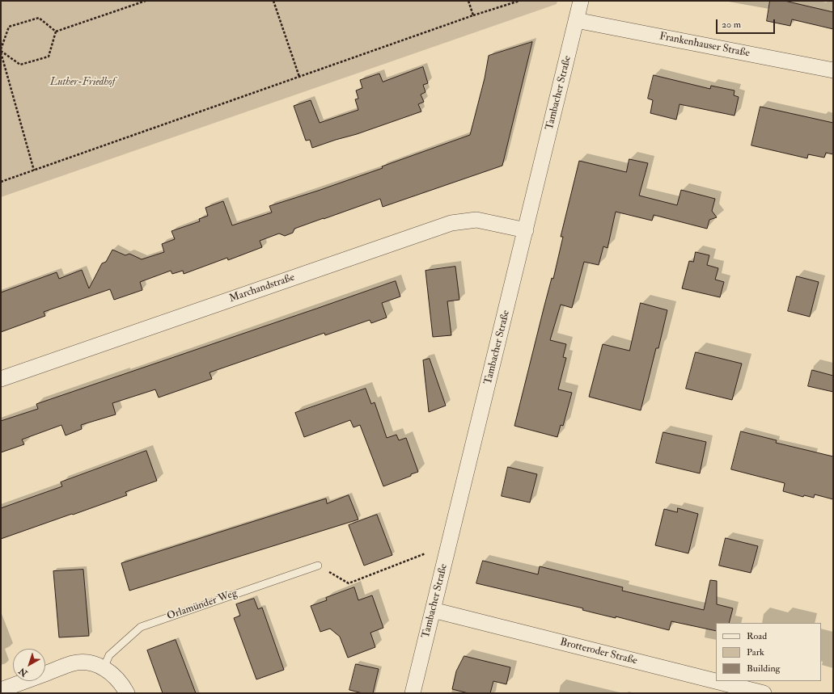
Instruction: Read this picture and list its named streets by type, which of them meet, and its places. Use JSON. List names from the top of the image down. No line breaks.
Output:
{"streets":{"street":["Frankenhauser Straße","Tambacher Straße","Marchandstraße","Brotteroder Straße"],"lane":["Orlamünder Weg"]},"crossings":[["Frankenhauser Straße","Tambacher Straße"],["Tambacher Straße","Marchandstraße"],["Tambacher Straße","Brotteroder Straße"]],"parks":["Luther-Friedhof"],"legend":["Road","Park","Building"],"scale_bar":"20 m","north":"bottom left"}
